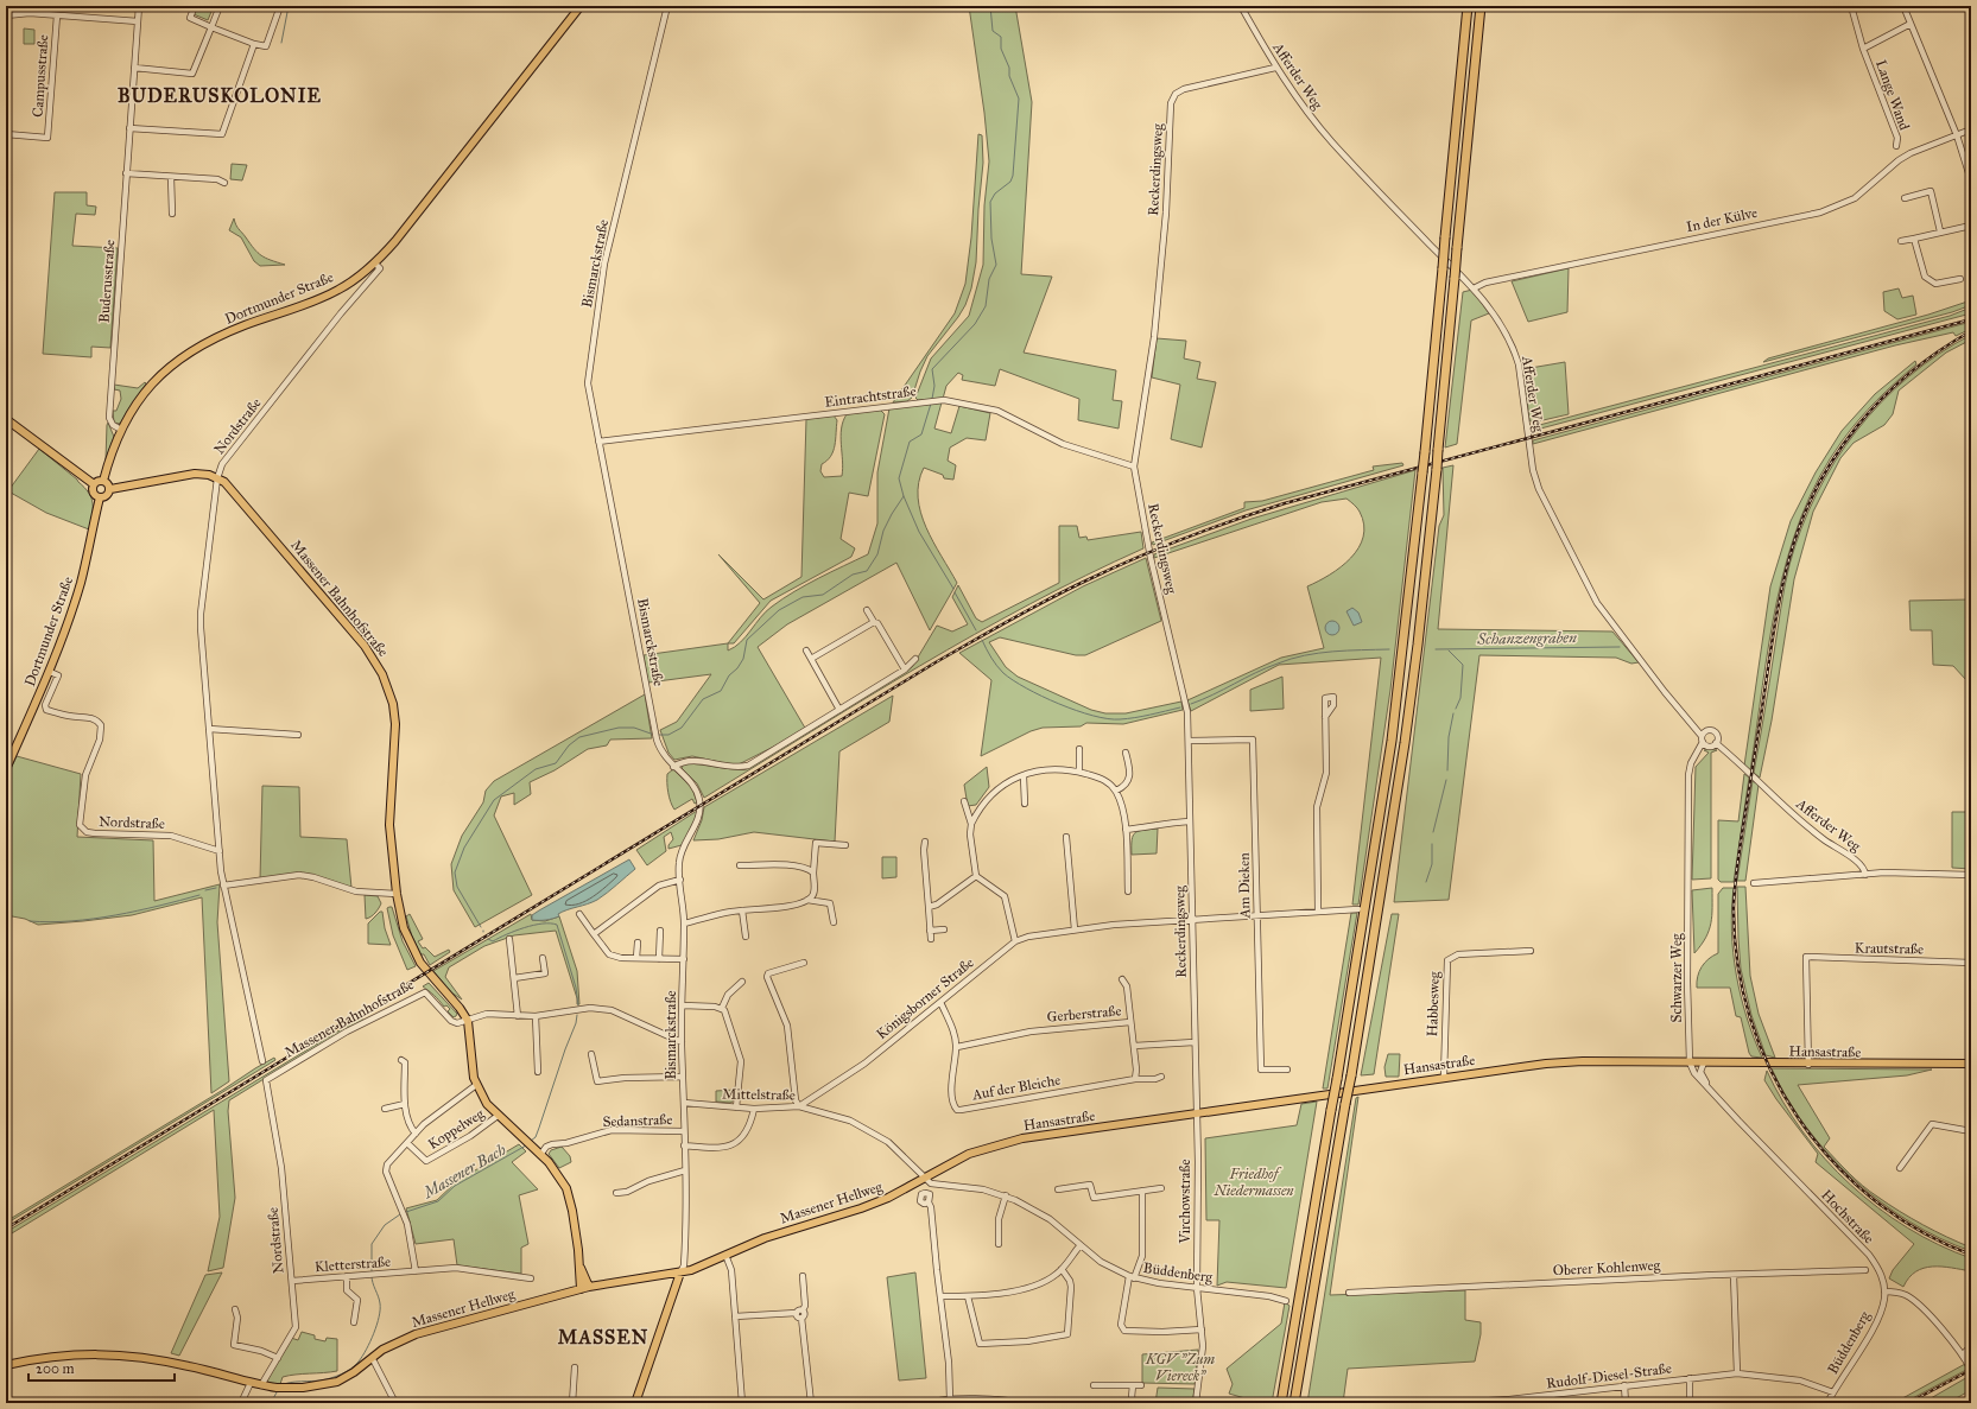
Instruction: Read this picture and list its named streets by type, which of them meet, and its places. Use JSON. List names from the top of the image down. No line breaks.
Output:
{"streets":{"main road":["Dortmunder Straße","Massener Bahnhofstraße","Hansastraße","Massener Hellweg"],"street":["Campusstraße","Afferder Weg","Lange Wand","Reckerdingsweg","In der Külve","Bismarckstraße","Buderusstraße","Eintrachtstraße","Nordstraße","Am Dieken","Krautstraße","Schwarzer Weg","Königsborner Straße","Habbesweg","Gerberstraße","Auf der Bleiche","Mittelstraße","Sedanstraße","Koppelweg","Virchowstraße","Hochstraße","Kletterstraße","Oberer Kohlenweg","Büddenberg","Rudolf-Diesel-Straße"]},"crossings":[["Afferder Weg","Reckerdingsweg"],["Afferder Weg","In der Külve"],["Afferder Weg","Schwarzer Weg"],["Reckerdingsweg","Eintrachtstraße"],["Reckerdingsweg","Am Dieken"],["Reckerdingsweg","Königsborner Straße"],["Reckerdingsweg","Hansastraße"],["Reckerdingsweg","Virchowstraße"],["Bismarckstraße","Eintrachtstraße"],["Bismarckstraße","Mittelstraße"],["Bismarckstraße","Sedanstraße"],["Bismarckstraße","Massener Hellweg"],["Buderusstraße","Dortmunder Straße"],["Dortmunder Straße","Nordstraße"],["Dortmunder Straße","Massener Bahnhofstraße"],["Nordstraße","Massener Bahnhofstraße"],["Nordstraße","Massener Hellweg"],["Nordstraße","Kletterstraße"],["Massener Bahnhofstraße","Sedanstraße"],["Massener Bahnhofstraße","Koppelweg"],["Massener Bahnhofstraße","Massener Hellweg"],["Am Dieken","Königsborner Straße"],["Krautstraße","Hansastraße"],["Schwarzer Weg","Hansastraße"],["Schwarzer Weg","Hochstraße"],["Königsborner Straße","Auf der Bleiche"],["Königsborner Straße","Mittelstraße"],["Habbesweg","Hansastraße"],["Gerberstraße","Auf der Bleiche"],["Hansastraße","Mittelstraße"],["Hansastraße","Virchowstraße"],["Hansastraße","Massener Hellweg"],["Hansastraße","Hochstraße"],["Hansastraße","Büddenberg"],["Mittelstraße","Sedanstraße"],["Mittelstraße","Massener Hellweg"],["Mittelstraße","Büddenberg"],["Virchowstraße","Büddenberg"],["Massener Hellweg","Büddenberg"],["Hochstraße","Büddenberg"],["Büddenberg","Rudolf-Diesel-Straße"]],"districts":["BUDERUSKOLONIE","MASSEN"],"water":["Schanzengraben","Massener Bach"],"parks":["Friedhof Niedermassen","KGV \"Zum Viereck\""],"scale_bar":"200 m"}
